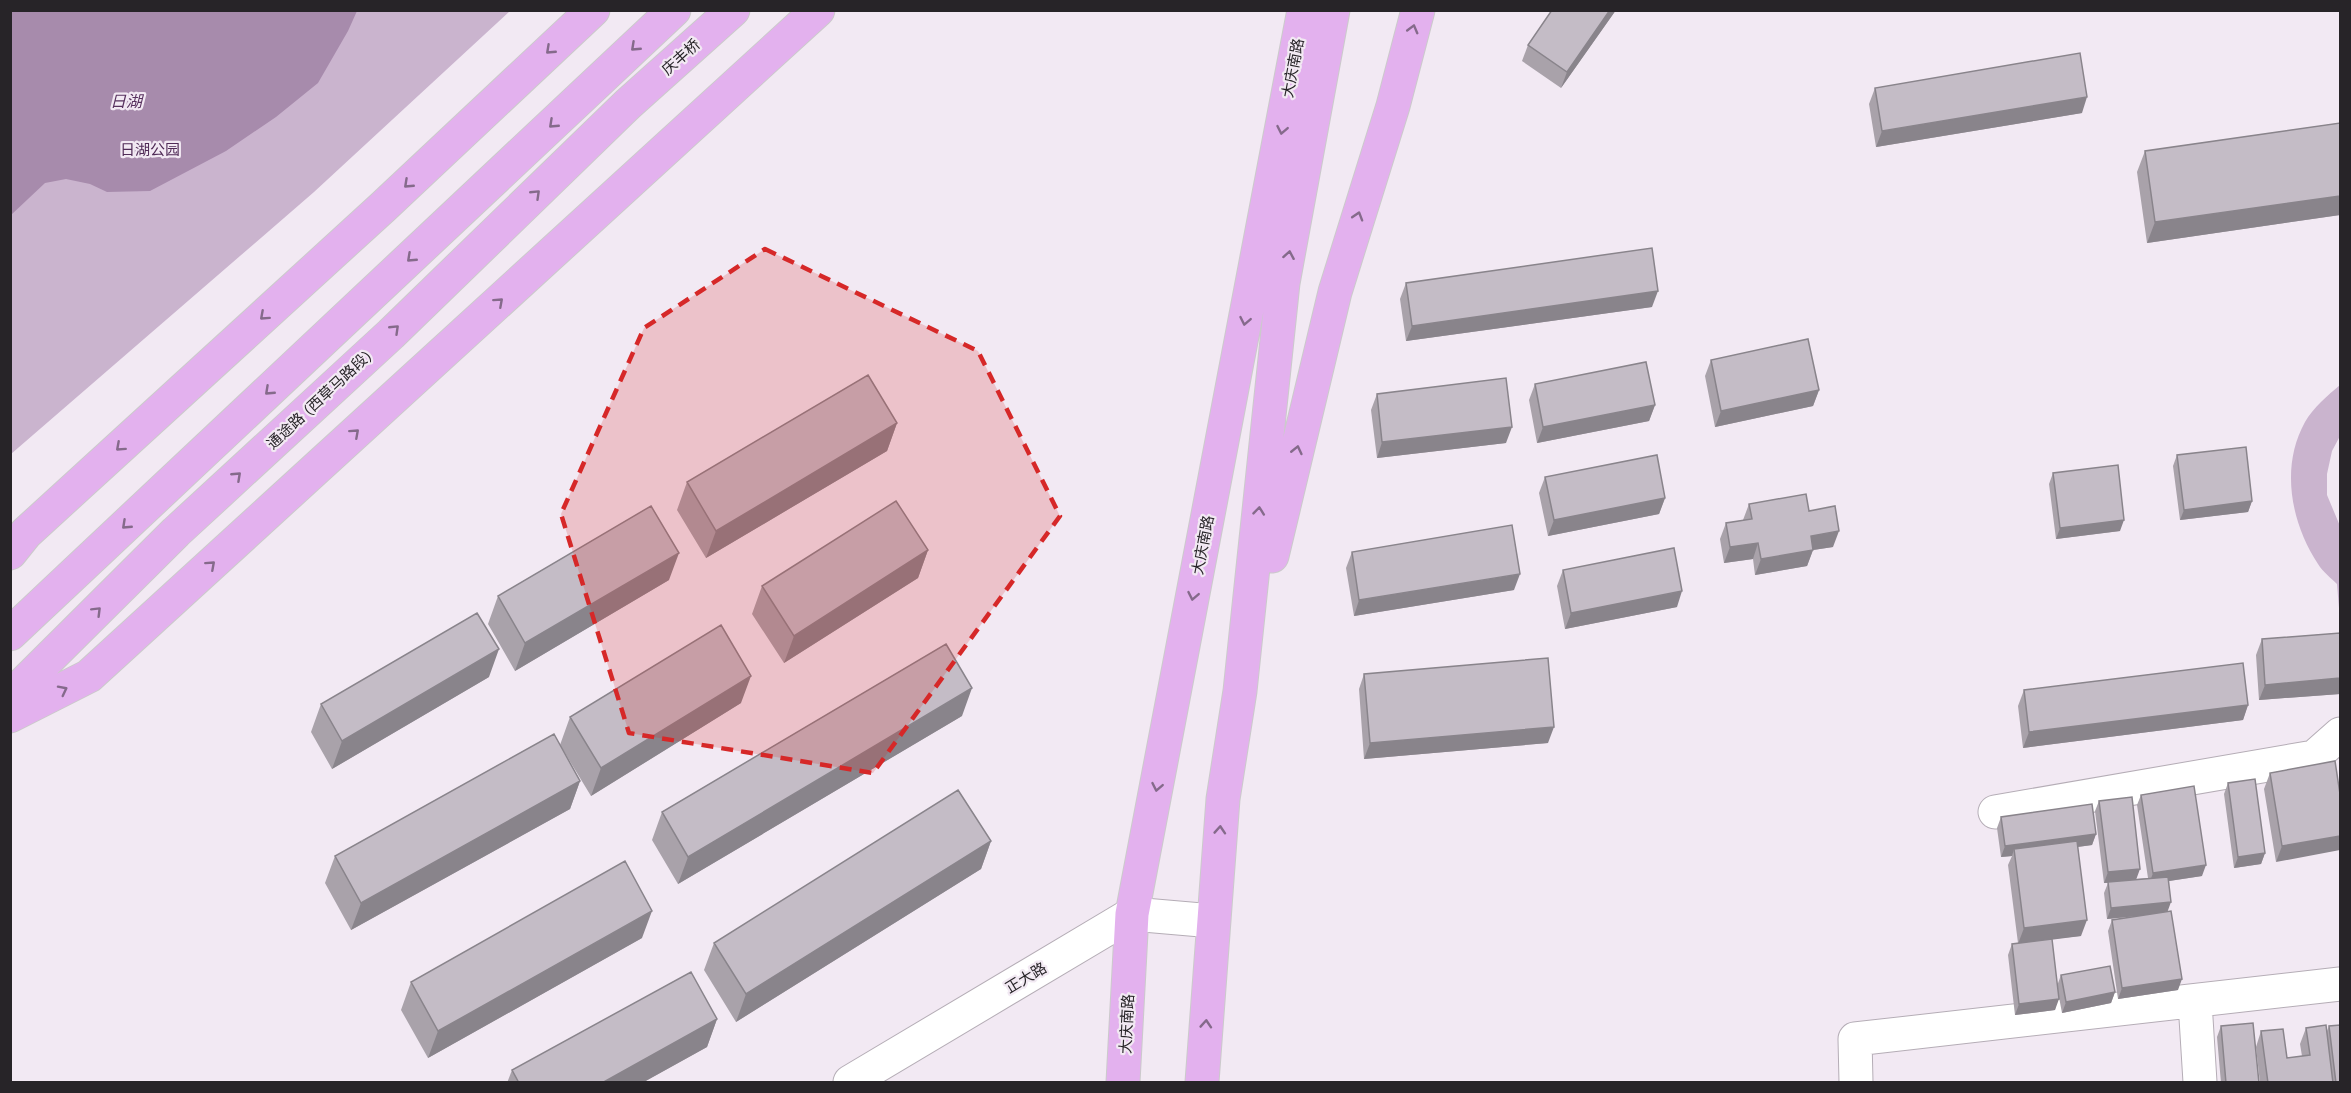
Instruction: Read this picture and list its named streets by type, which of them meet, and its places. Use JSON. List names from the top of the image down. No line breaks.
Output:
{"streets":{"main road":["庆丰桥","大庆南路","通途路 (西草马路段)"],"street":["正大路"]},"crossings":[["庆丰桥","通途路 (西草马路段)"],["大庆南路","正大路"]],"water":["日湖"],"parks":["日湖公园"]}
